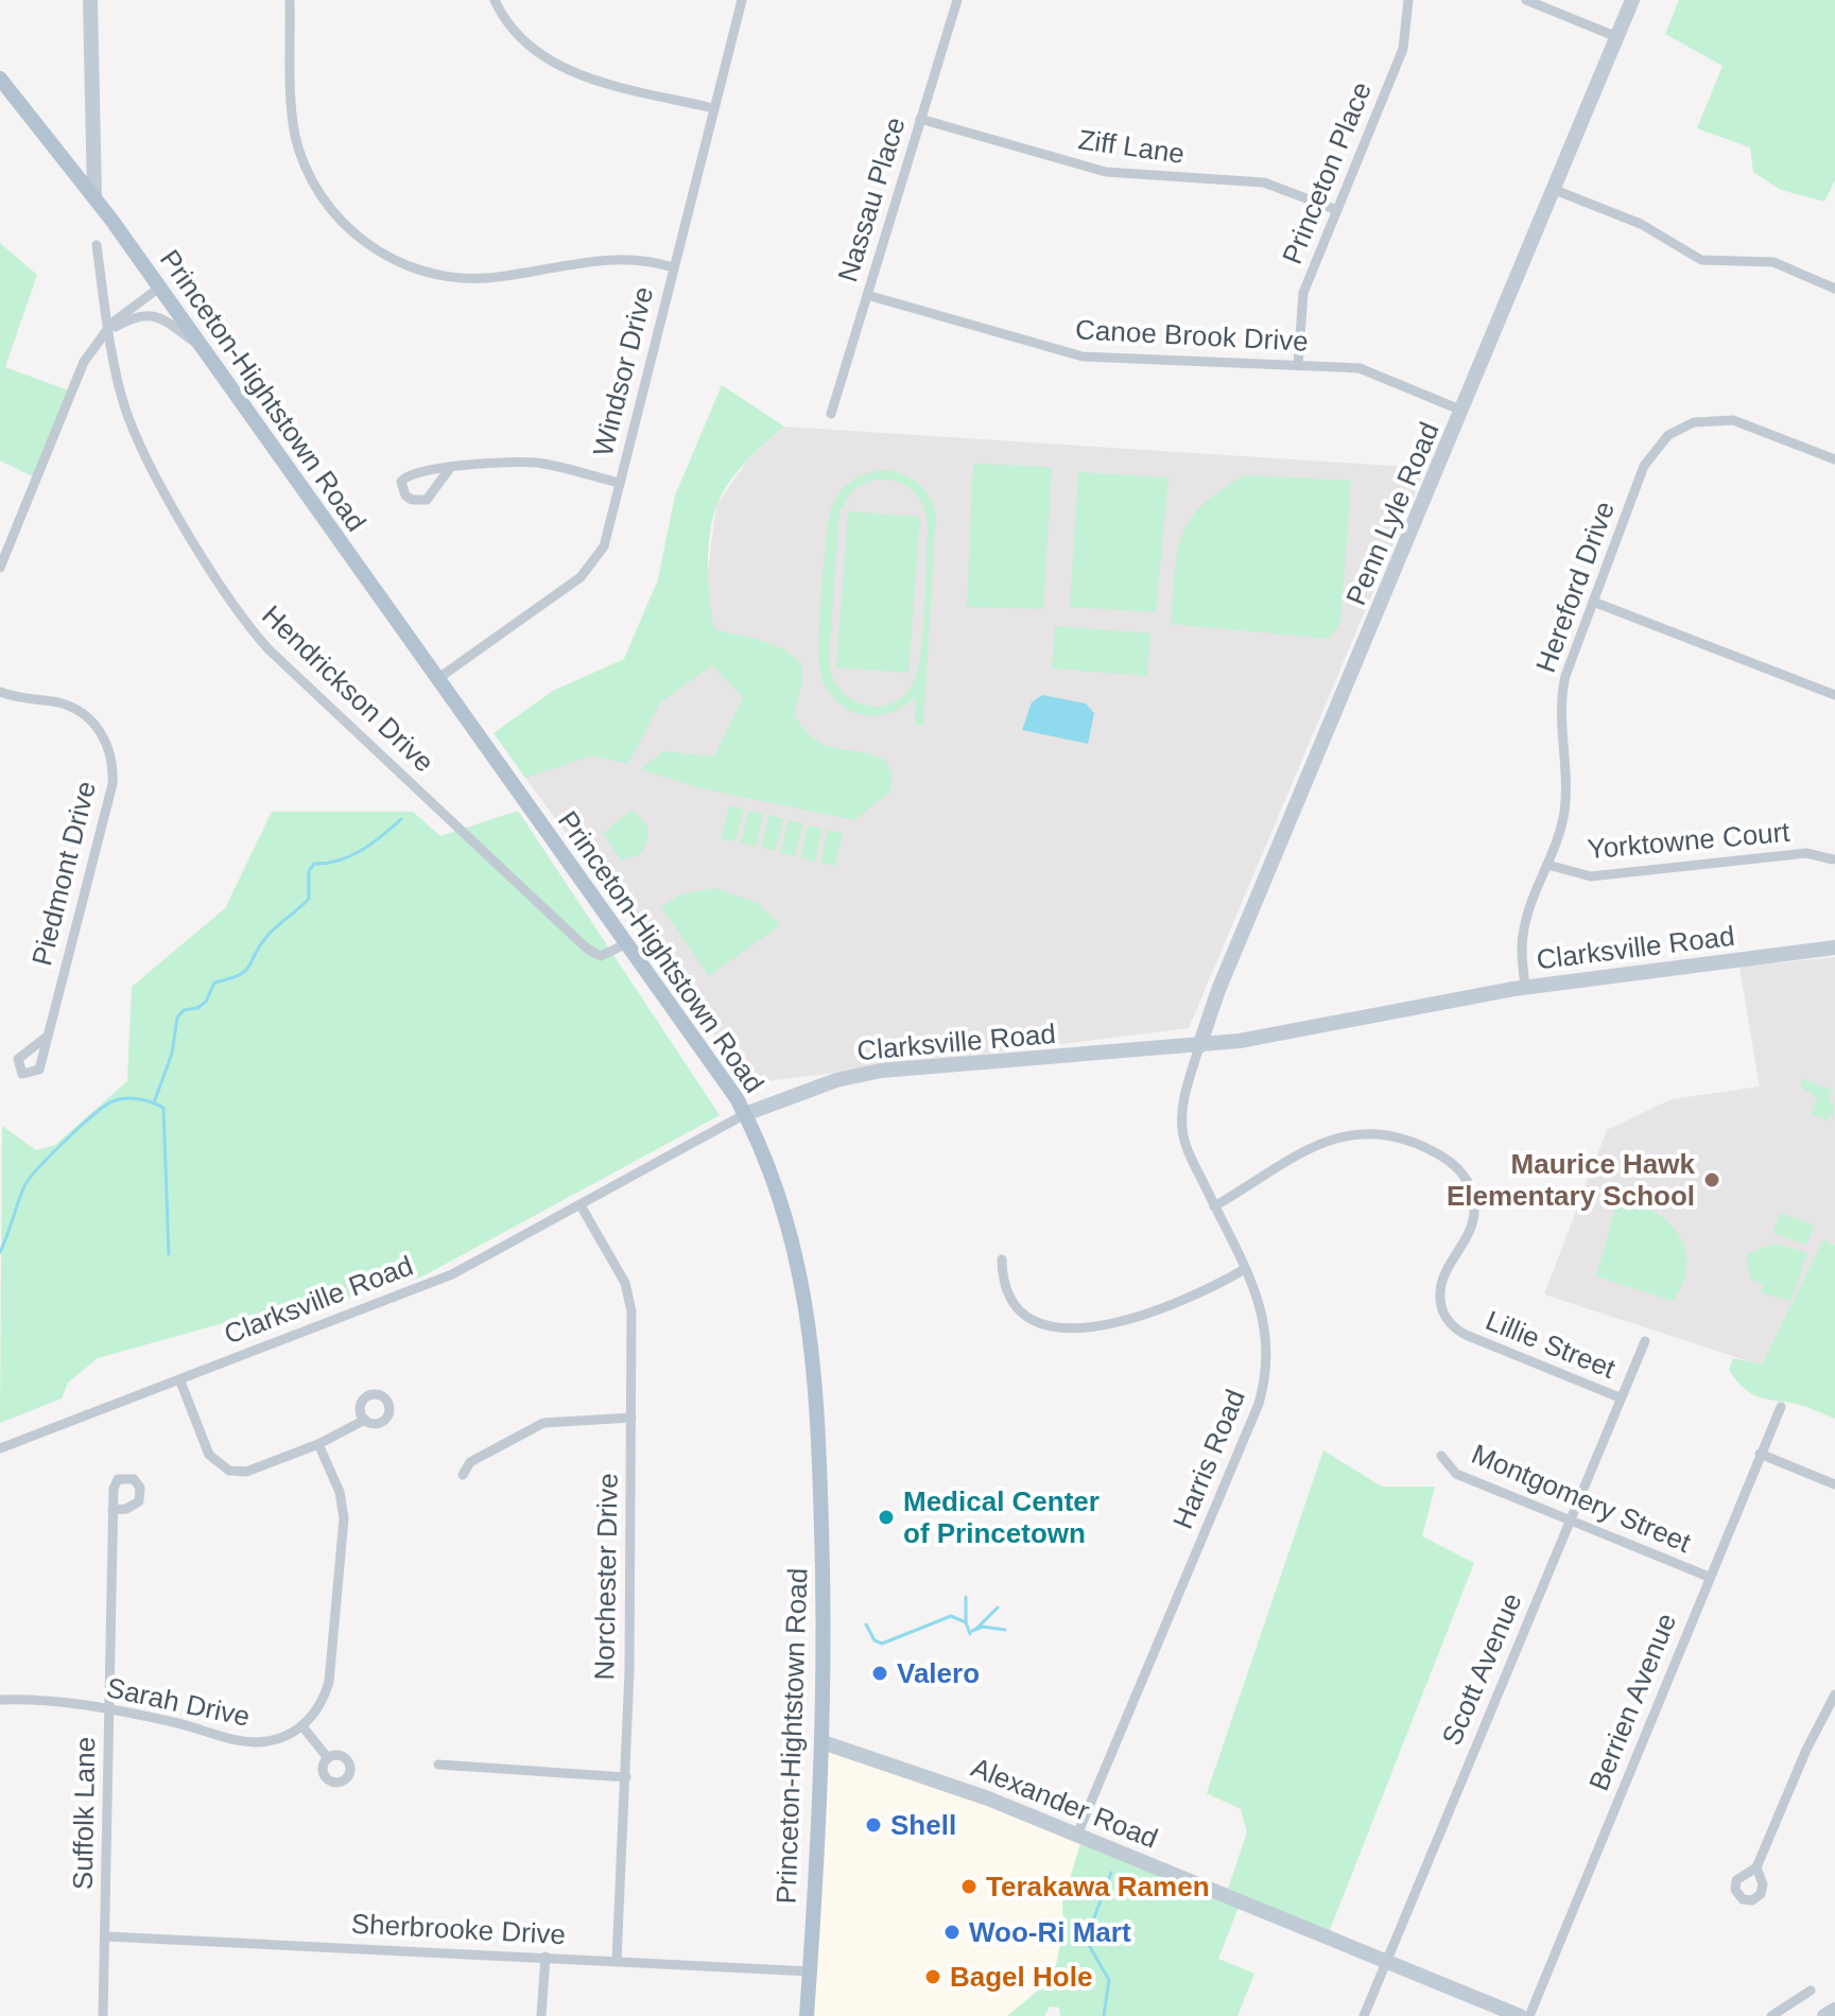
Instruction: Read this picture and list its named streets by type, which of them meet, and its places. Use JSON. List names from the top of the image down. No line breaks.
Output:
{"streets":{"main road":["Princeton-Hightstown Road"],"street":["Ziff Lane","Princeton Place","Nassau Place","Canoe Brook Drive","Windsor Drive","Penn Lyle Road","Hereford Drive","Hendrickson Drive","Yorktowne Court","Piedmont Drive","Clarksville Road","Lillie Street","Harris Road","Montgomery Street","Norchester Drive","Scott Avenue","Sarah Drive","Berrien Avenue","Alexander Road","Suffolk Lane","Sherbrooke Drive"]},"crossings":[["Ziff Lane","Princeton Place"],["Ziff Lane","Nassau Place"],["Princeton Place","Canoe Brook Drive"],["Nassau Place","Canoe Brook Drive"],["Canoe Brook Drive","Penn Lyle Road"],["Windsor Drive","Princeton-Hightstown Road"],["Princeton-Hightstown Road","Hendrickson Drive"],["Princeton-Hightstown Road","Clarksville Road"],["Princeton-Hightstown Road","Alexander Road"],["Princeton-Hightstown Road","Sherbrooke Drive"],["Penn Lyle Road","Clarksville Road"],["Penn Lyle Road","Harris Road"],["Hereford Drive","Yorktowne Court"],["Hereford Drive","Clarksville Road"],["Clarksville Road","Harris Road"],["Clarksville Road","Norchester Drive"],["Lillie Street","Harris Road"],["Lillie Street","Scott Avenue"],["Harris Road","Alexander Road"],["Montgomery Street","Scott Avenue"],["Montgomery Street","Berrien Avenue"],["Norchester Drive","Sherbrooke Drive"],["Scott Avenue","Alexander Road"],["Sarah Drive","Suffolk Lane"],["Suffolk Lane","Sherbrooke Drive"]],"places":["Maurice Hawk Elementary School","Medical Center of Princetown","Valero","Shell","Terakawa Ramen","Woo-Ri Mart","Bagel Hole"]}
